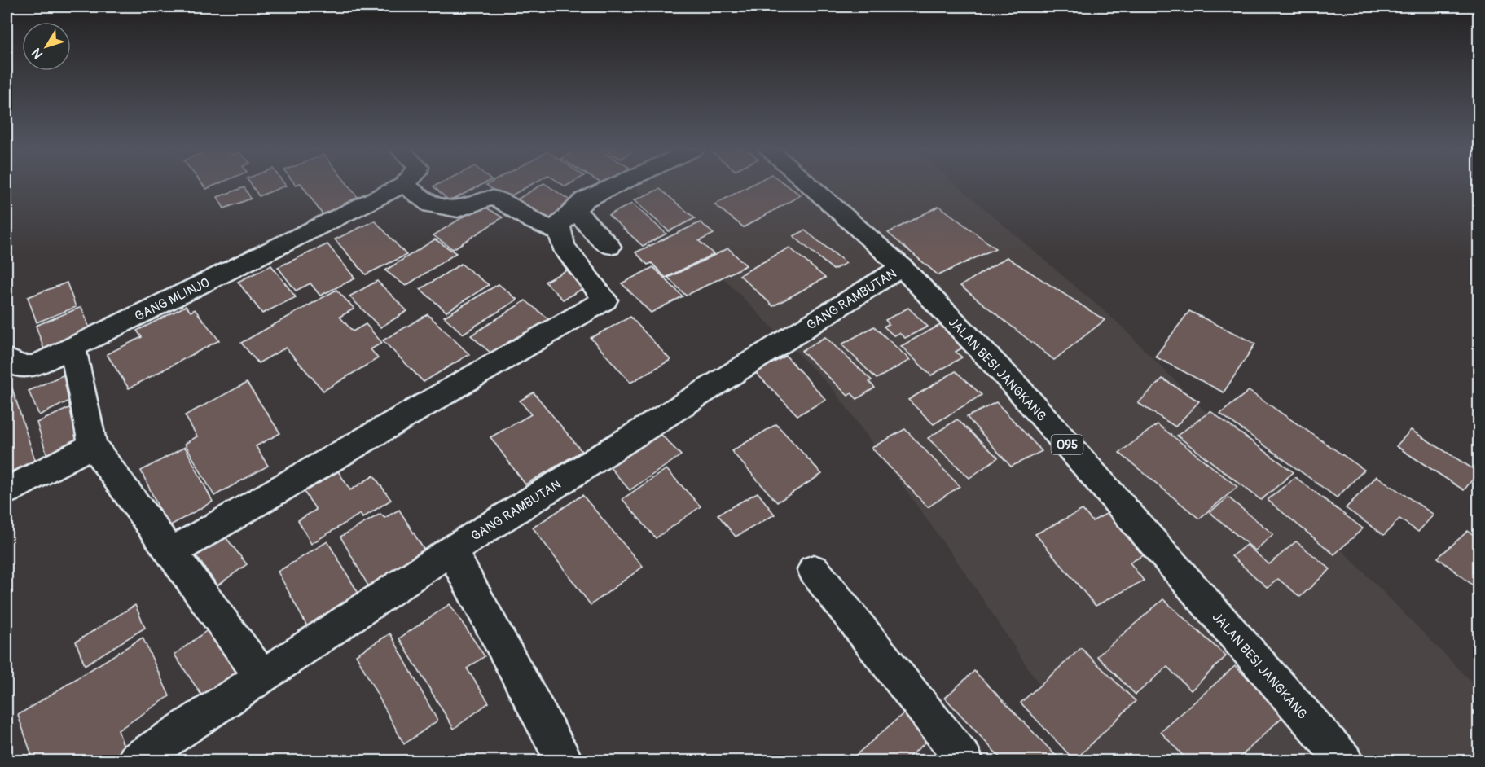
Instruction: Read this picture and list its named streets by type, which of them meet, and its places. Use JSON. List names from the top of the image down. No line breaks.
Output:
{"streets":{"street":["GANG MLINJO","GANG RAMBUTAN","JALAN BESI JANGKANG","095"]},"crossings":[["GANG RAMBUTAN","JALAN BESI JANGKANG"]],"north":"bottom left"}
